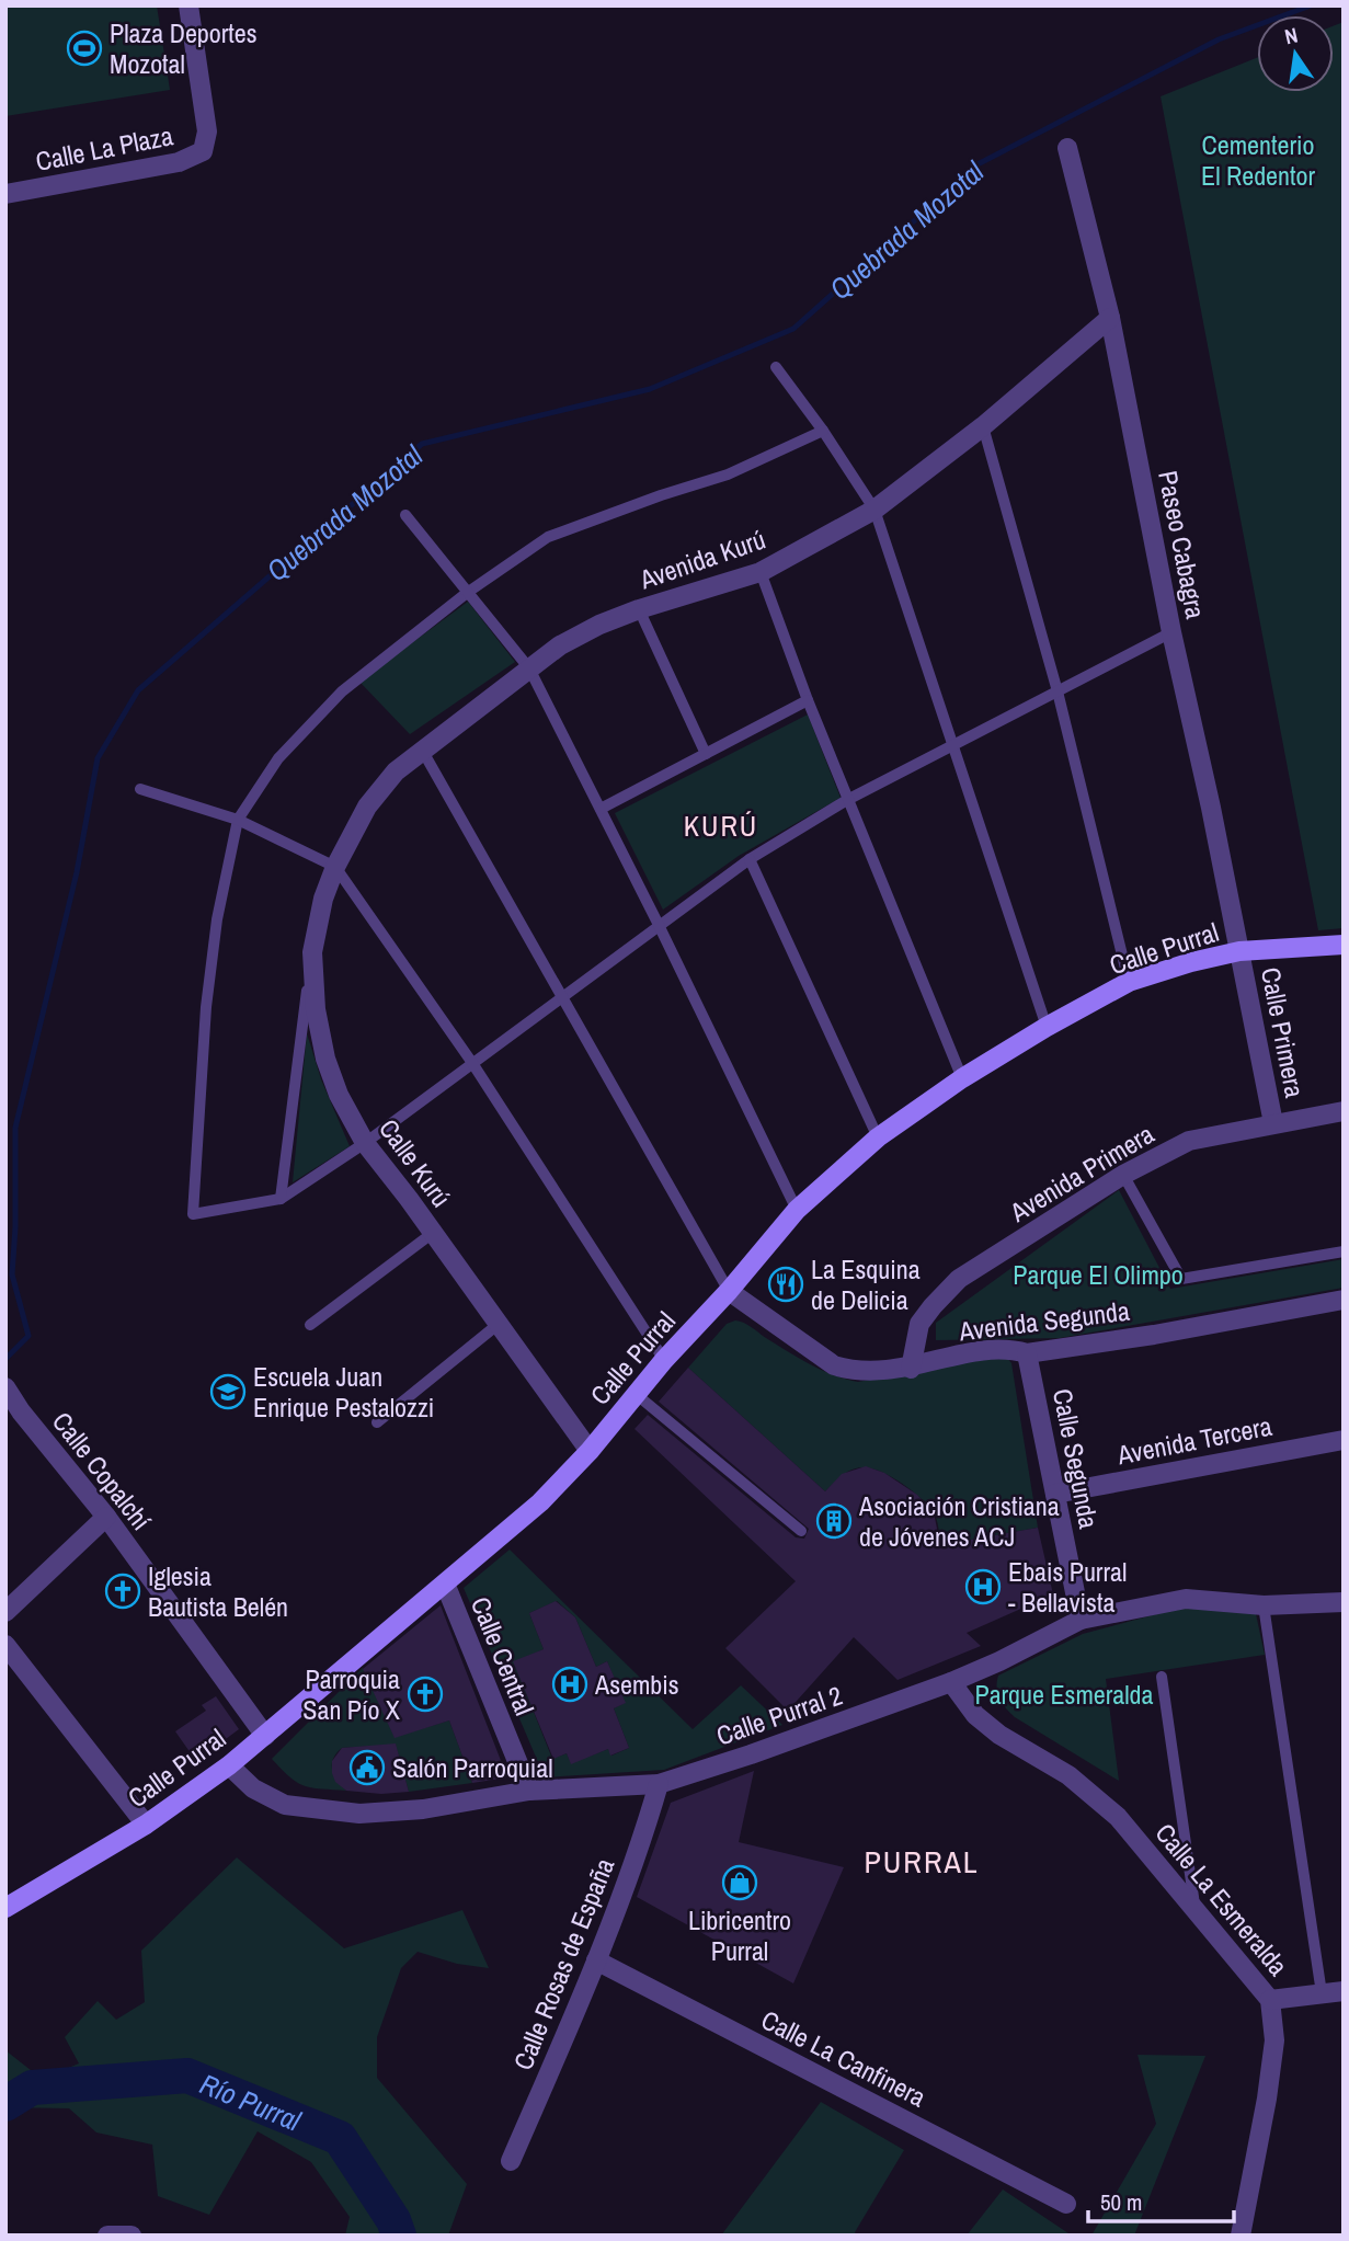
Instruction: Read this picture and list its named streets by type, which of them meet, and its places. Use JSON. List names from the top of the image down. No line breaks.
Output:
{"streets":{"street":["Calle La Plaza","Paseo Cabagra","Avenida Kurú","Calle Purral","Calle Primera","Calle Kurú","Avenida Primera","Avenida Segunda","Avenida Tercera","Calle Segunda","Calle Copalchí","Calle Central","Calle Purral 2","Calle La Esmeralda","Calle Rosas de España","Calle La Canfinera"]},"crossings":[["Paseo Cabagra","Avenida Kurú"],["Paseo Cabagra","Calle Purral"],["Paseo Cabagra","Calle Primera"],["Avenida Kurú","Calle Kurú"],["Calle Purral","Calle Primera"],["Calle Purral","Calle Kurú"],["Calle Purral","Avenida Segunda"],["Calle Purral","Calle Copalchí"],["Calle Purral","Calle Central"],["Calle Purral","Calle Purral 2"],["Calle Primera","Avenida Primera"],["Avenida Primera","Avenida Segunda"],["Avenida Segunda","Calle Segunda"],["Avenida Tercera","Calle Segunda"],["Calle Segunda","Calle Purral 2"],["Calle Central","Calle Purral 2"],["Calle Purral 2","Calle La Esmeralda"],["Calle Purral 2","Calle Rosas de España"],["Calle Rosas de España","Calle La Canfinera"]],"districts":["KURÚ","PURRAL"],"water":["Quebrada Mozotal","Río Purral"],"parks":["Cementerio El Redentor","Parque El Olimpo","Parque Esmeralda"],"places":{"sports":["Plaza Deportes Mozotal"],"restaurant":["La Esquina de Delicia"],"school or university":["Escuela Juan Enrique Pestalozzi"],"building":["Asociación Cristiana de Jóvenes ACJ"],"hospital":["Ebais Purral - Bellavista","Asembis"],"church":["Iglesia Bautista Belén","Parroquia San Pío X"],"public building":["Salón Parroquial"],"shop":["Libricentro Purral"]},"scale_bar":"50 m","north":"top"}
